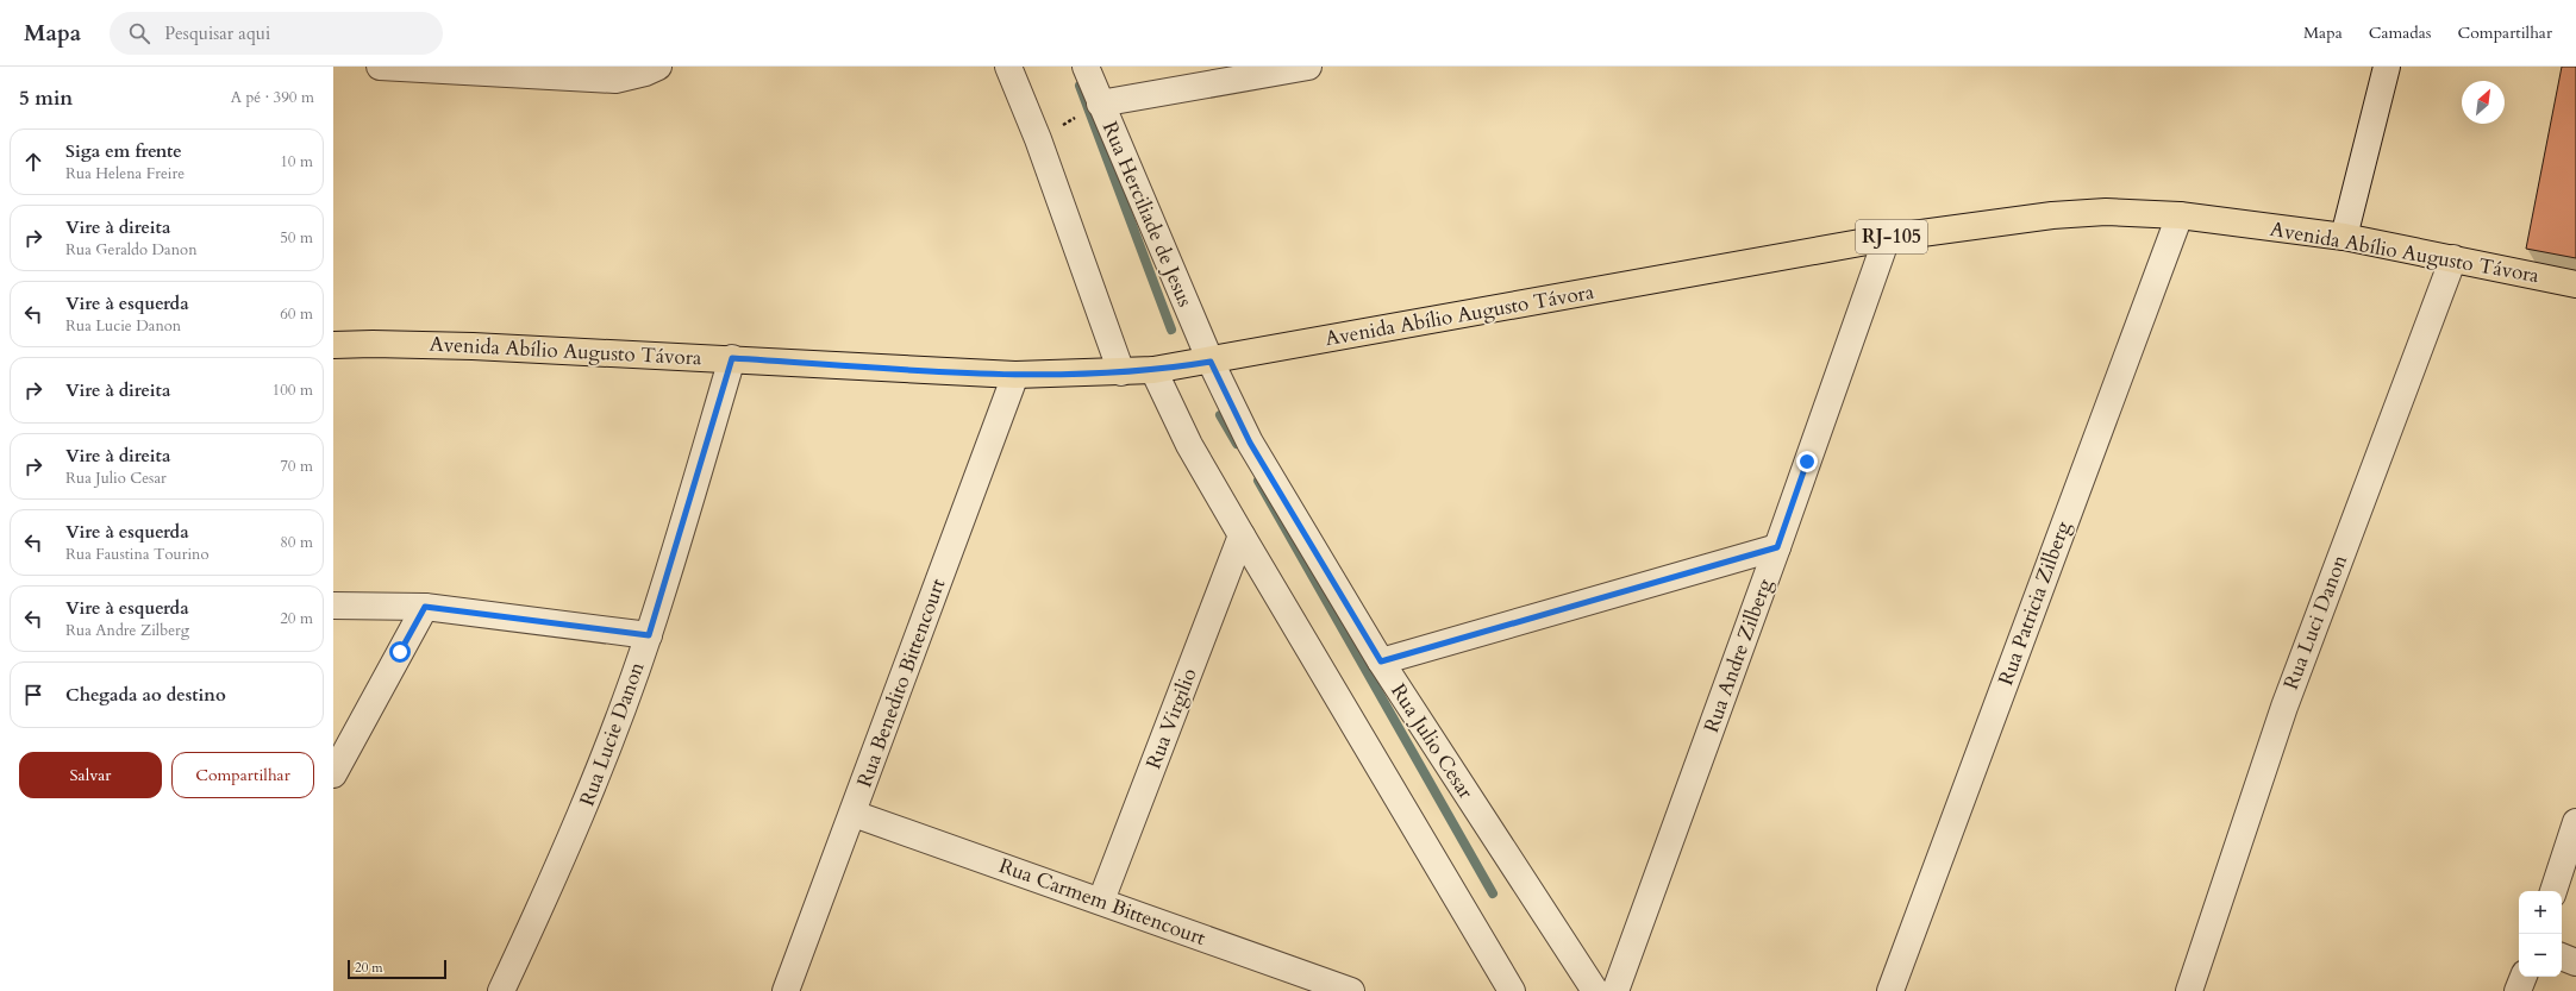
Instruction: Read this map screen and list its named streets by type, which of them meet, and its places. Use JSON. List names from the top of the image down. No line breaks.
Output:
{"streets":{"main road":["RJ-105","Avenida Abílio Augusto Távora"],"street":["Rua Herciliade de Jesus","Rua Patricia Zilberg","Rua Luci Danon","Rua Andre Zilberg","Rua Benedito Bittencourt","Rua Virgilio","Rua Lucie Danon","Rua Julio Cesar","Rua Carmem Bittencourt"]},"crossings":[["Rua Herciliade de Jesus","Avenida Abílio Augusto Távora"],["Rua Herciliade de Jesus","Rua Julio Cesar"],["Avenida Abílio Augusto Távora","Rua Patricia Zilberg"],["Avenida Abílio Augusto Távora","Rua Luci Danon"],["Avenida Abílio Augusto Távora","Rua Andre Zilberg"],["Avenida Abílio Augusto Távora","Rua Benedito Bittencourt"],["Avenida Abílio Augusto Távora","Rua Lucie Danon"],["Avenida Abílio Augusto Távora","Rua Julio Cesar"],["Rua Benedito Bittencourt","Rua Carmem Bittencourt"],["Rua Virgilio","Rua Carmem Bittencourt"]],"scale_bar":"20 m","north":"top right","page":{"header":"Mapa","search":"Pesquisar aqui","nav":["Mapa","Camadas","Compartilhar"],"heading":["5 min","A pé · 390 m"],"list":[["Siga em frente","Rua Helena Freire","10 m"],["Vire à direita","Rua Geraldo Danon","50 m"],["Vire à esquerda","Rua Lucie Danon","60 m"],["Vire à direita","100 m"],["Vire à direita","Rua Julio Cesar","70 m"],["Vire à esquerda","Rua Faustina Tourino","80 m"],["Vire à esquerda","Rua Andre Zilberg","20 m"],"Chegada ao destino"],"buttons":["Salvar","Compartilhar"],"map_buttons":["+","−"],"scale":"20 m"}}
